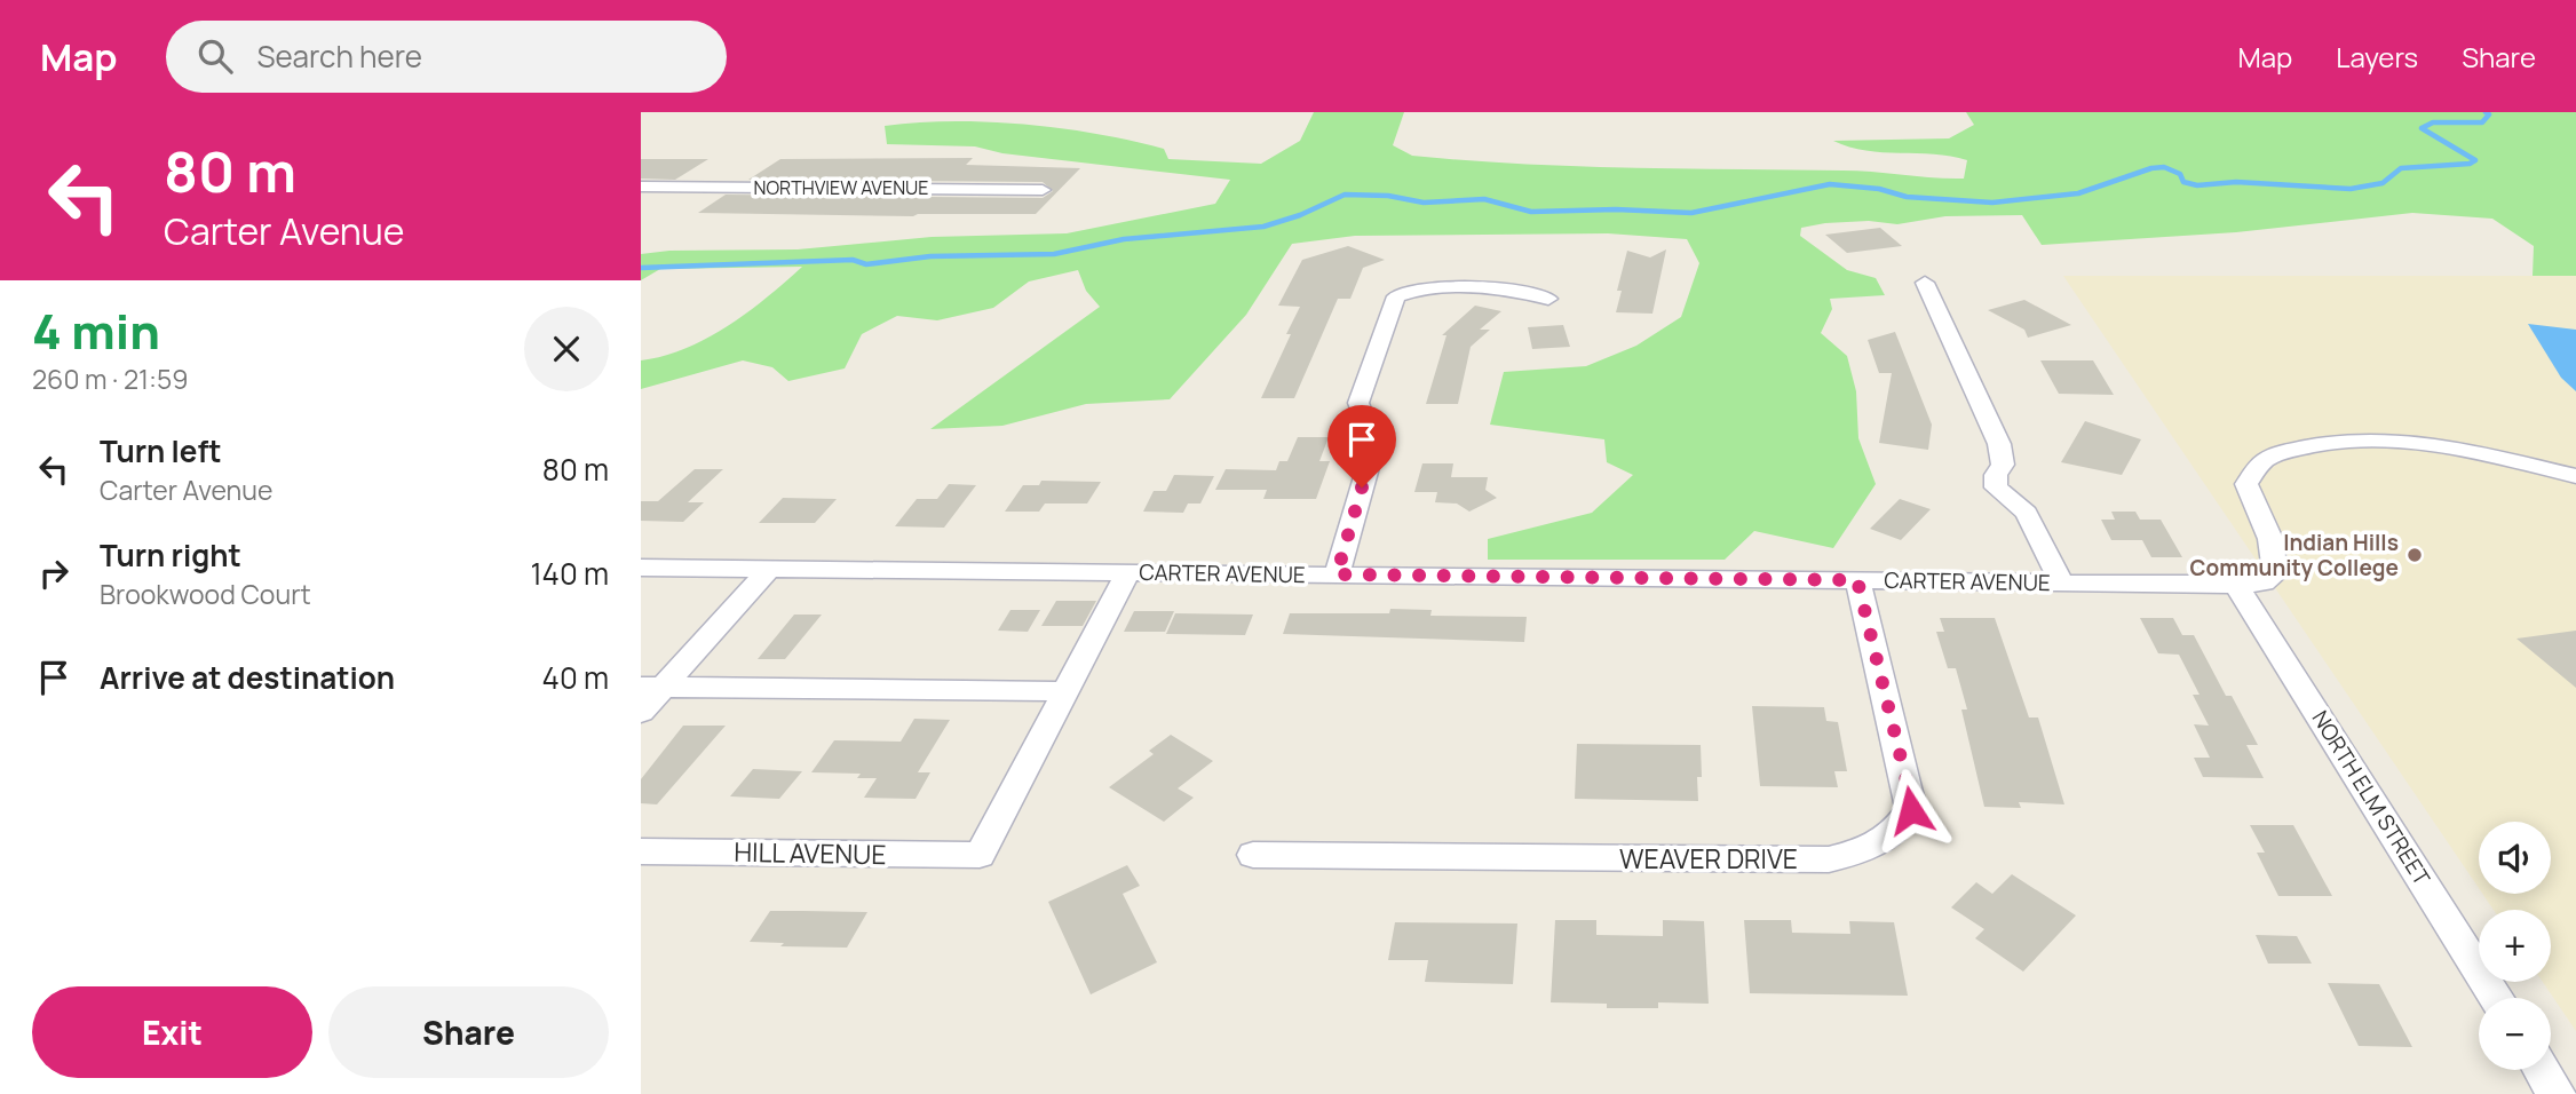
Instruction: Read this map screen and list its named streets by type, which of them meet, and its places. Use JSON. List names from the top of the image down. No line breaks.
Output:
{"streets":{"street":["NORTHVIEW AVENUE","CARTER AVENUE","NORTH ELM STREET","HILL AVENUE","WEAVER DRIVE"]},"crossings":[["CARTER AVENUE","NORTH ELM STREET"],["CARTER AVENUE","WEAVER DRIVE"]],"places":["Indian Hills Community College"],"page":{"header":"Map","search":"Search here","nav":["Map","Layers","Share"],"turn":["80 m","Carter Avenue"],"heading":["4 min","260 m · 21:59"],"list":[{"name":"Turn left","note":"Carter Avenue","value":"80 m"},{"name":"Turn right","note":"Brookwood Court","value":"140 m"},{"name":"Arrive at destination","value":"40 m"}],"map_buttons":["+","−"],"buttons":["Exit","Share"]}}
